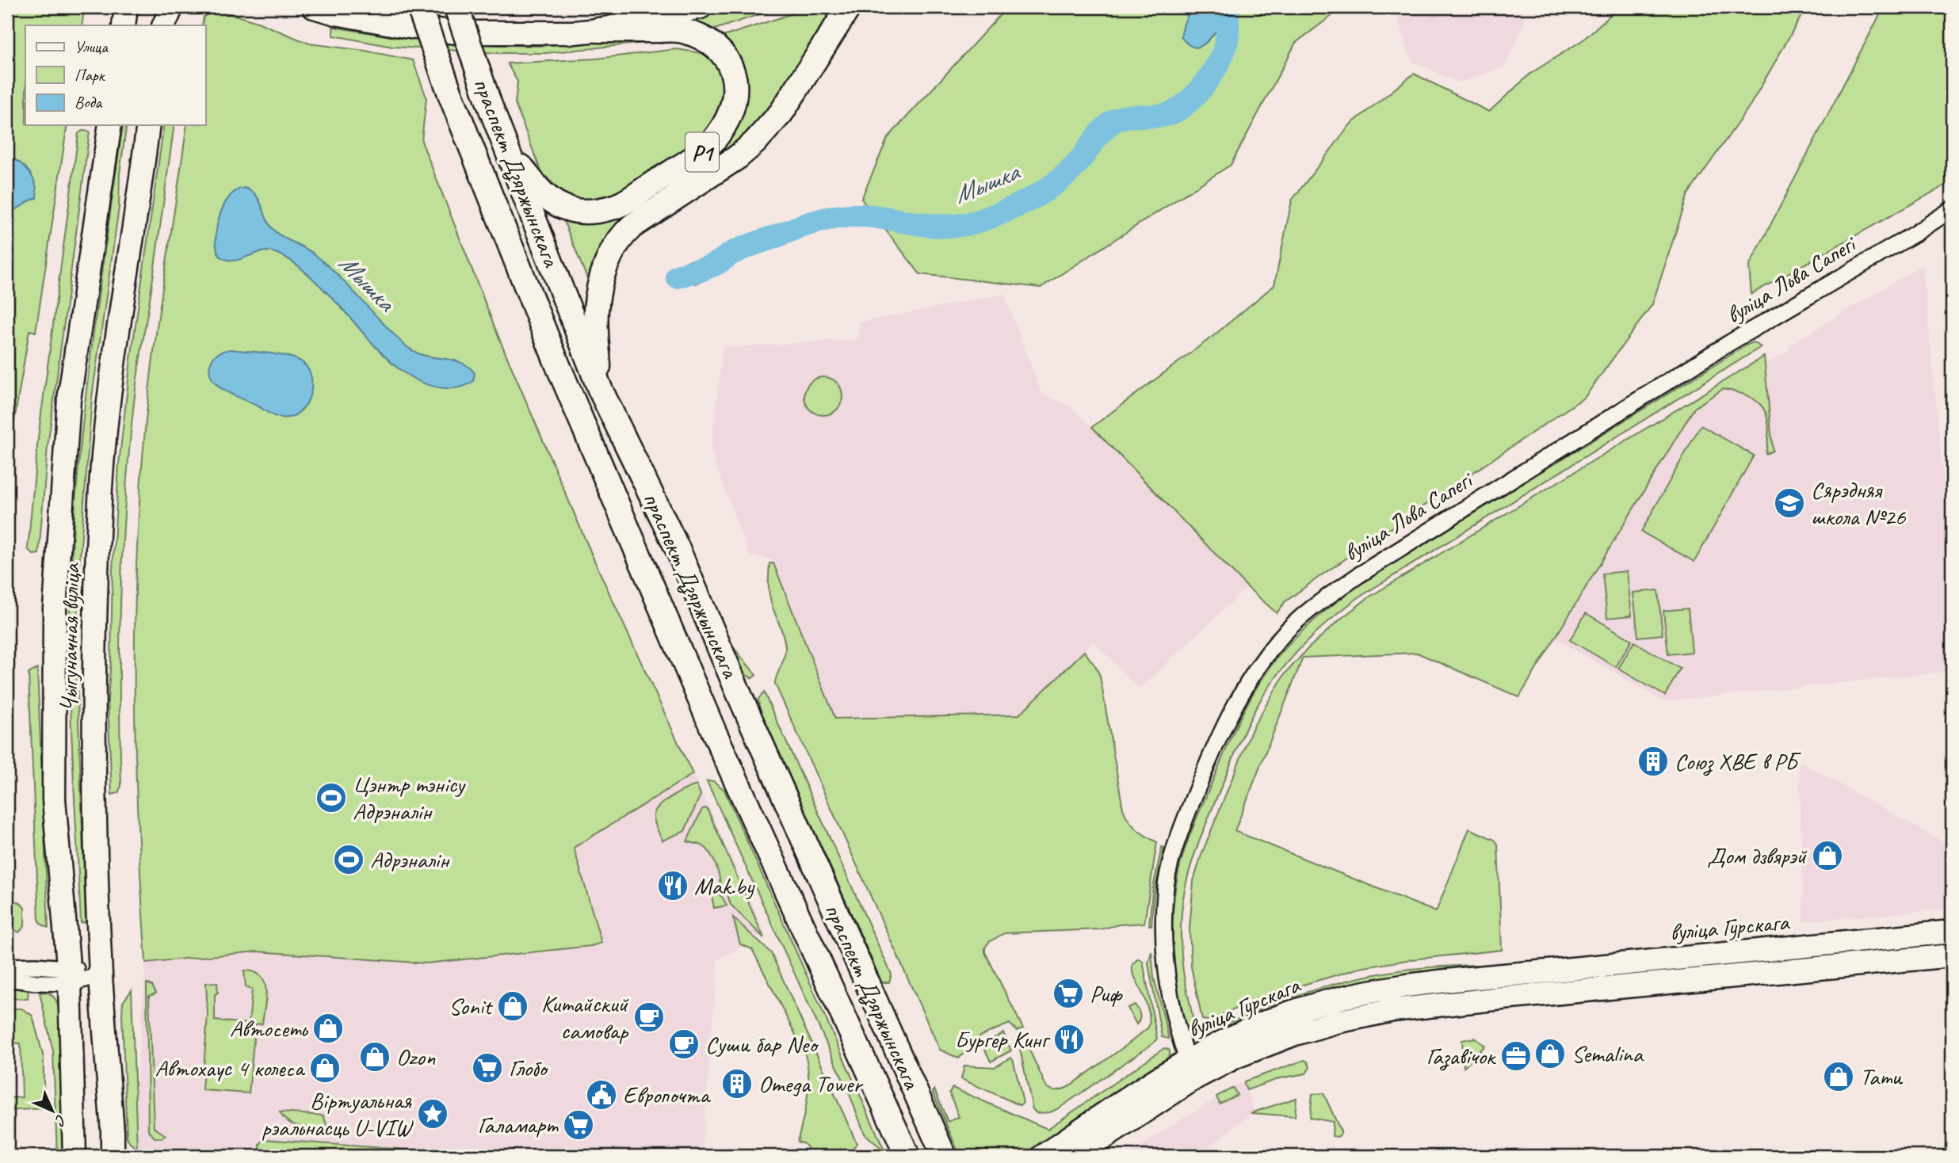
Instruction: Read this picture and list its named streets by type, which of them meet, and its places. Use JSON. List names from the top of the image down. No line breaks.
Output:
{"streets":{"main road":["Р1","праспект Дзяржынскага","Чыгуначная вуліца","вуліца Гурскага"],"street":["вуліца Льва Сапегі"]},"crossings":[["Р1","праспект Дзяржынскага"],["вуліца Льва Сапегі","вуліца Гурскага"]],"water":["Мышка"],"places":{"school or university":["Сярэдняя школа №26"],"building":["Союз ХВЕ в РБ","Omega Tower"],"sports":["Цэнтр тэнісу Адрэналін","Адрэналін"],"shop":["Дом дзвярэй","Sonit","Автосеть","Semalina","Ozon","Автохаус 4 колеса","Тати"],"restaurant":["Mak.by","Бургер Кинг"],"supermarket":["Риф","Глобо","Галамарт"],"cafe":["Китайский самовар","Суши бар Neo"],"office":["Газавічок"],"public building":["Европочта"],"place":["Віртуальная рэальнасць U-VIW"]},"legend":["Улица","Парк","Вода"],"north":"bottom right"}
